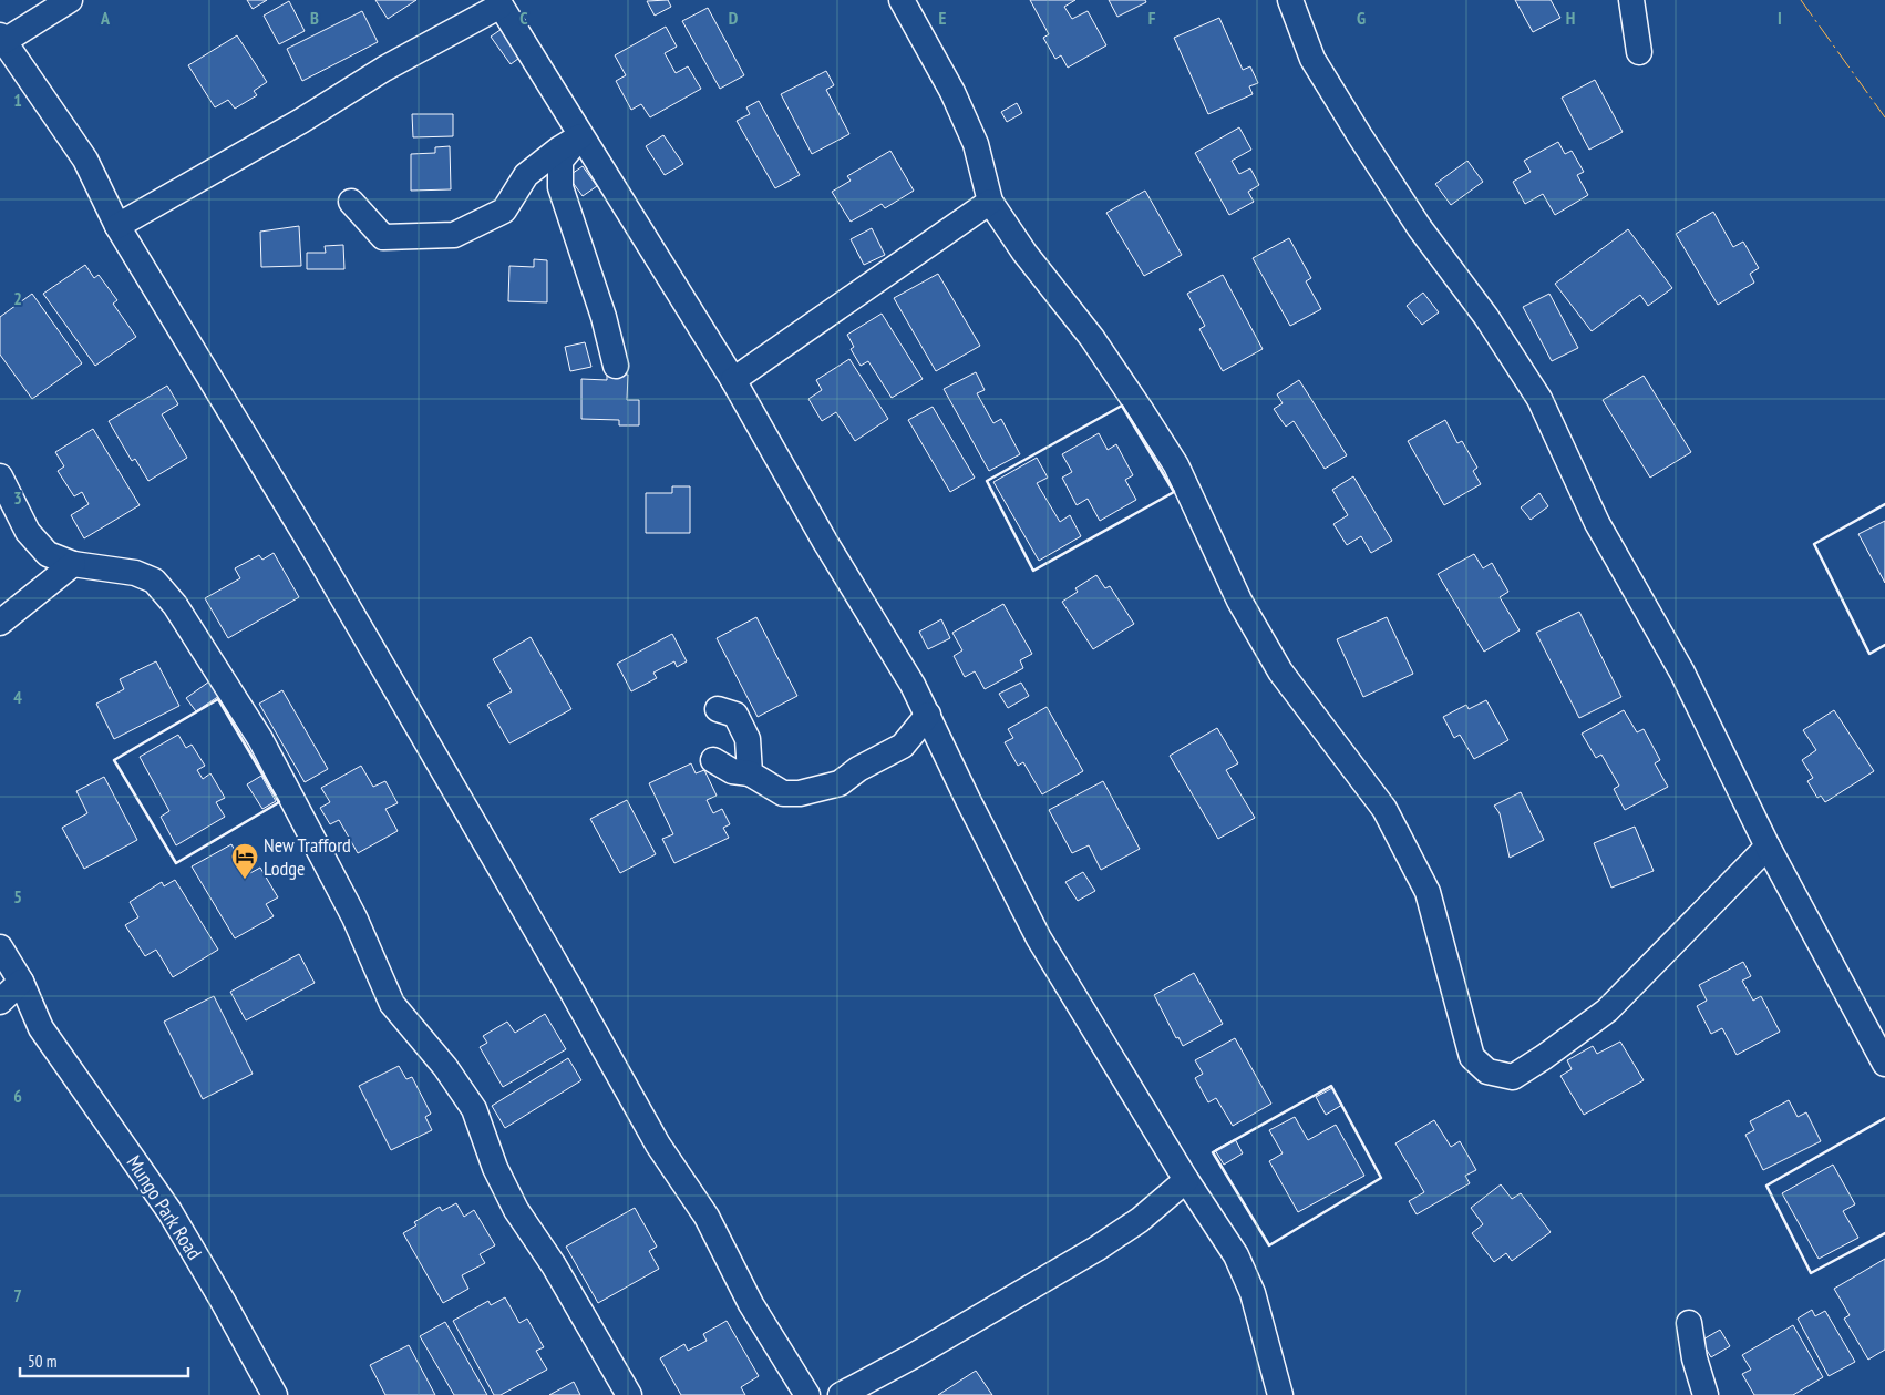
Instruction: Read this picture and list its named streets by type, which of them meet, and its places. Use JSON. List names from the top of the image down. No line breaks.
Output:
{"streets":{"street":["Mungo Park Road"]},"places":{"hotel":["New Trafford Lodge"]},"scale_bar":"50 m","grid":{"columns":["A","B","C","D","E","F","G","H","I"],"rows":["1","2","3","4","5","6","7"]}}
